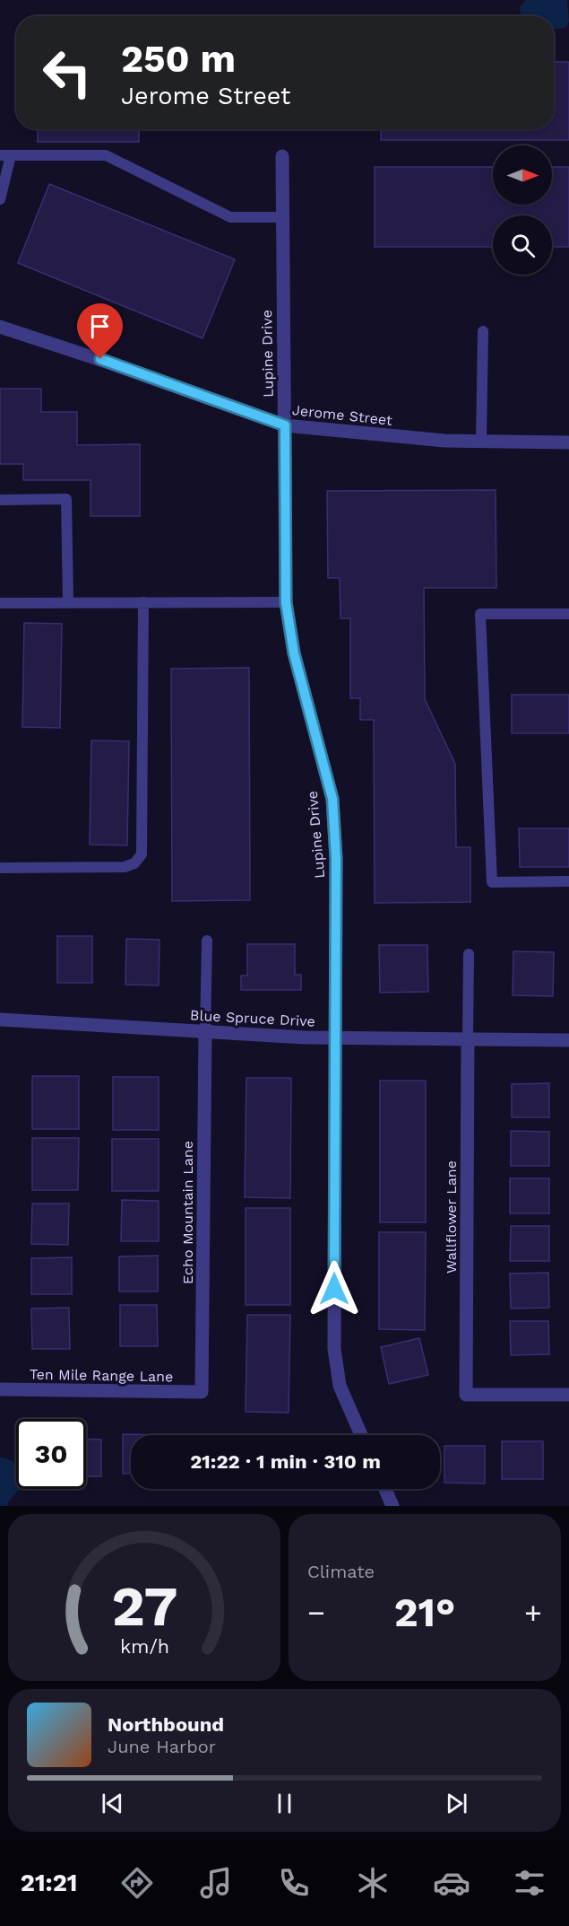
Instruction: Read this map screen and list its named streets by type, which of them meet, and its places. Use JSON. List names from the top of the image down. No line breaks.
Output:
{"streets":{"street":["Lupine Drive","Jerome Street","Blue Spruce Drive","Echo Mountain Lane","Wallflower Lane","Ten Mile Range Lane"]},"crossings":[["Lupine Drive","Jerome Street"],["Lupine Drive","Blue Spruce Drive"],["Blue Spruce Drive","Echo Mountain Lane"],["Blue Spruce Drive","Wallflower Lane"],["Echo Mountain Lane","Ten Mile Range Lane"]],"north":"right","page":{"turn":["250 m","Jerome Street"],"limit":"30","trip":"21:22 · 1 min · 310 m","tile":"Climate","heat":["−","21°","+"],"song":["Northbound","June Harbor"],"tabs":"21:21","gauge":["27","km/h"]}}
